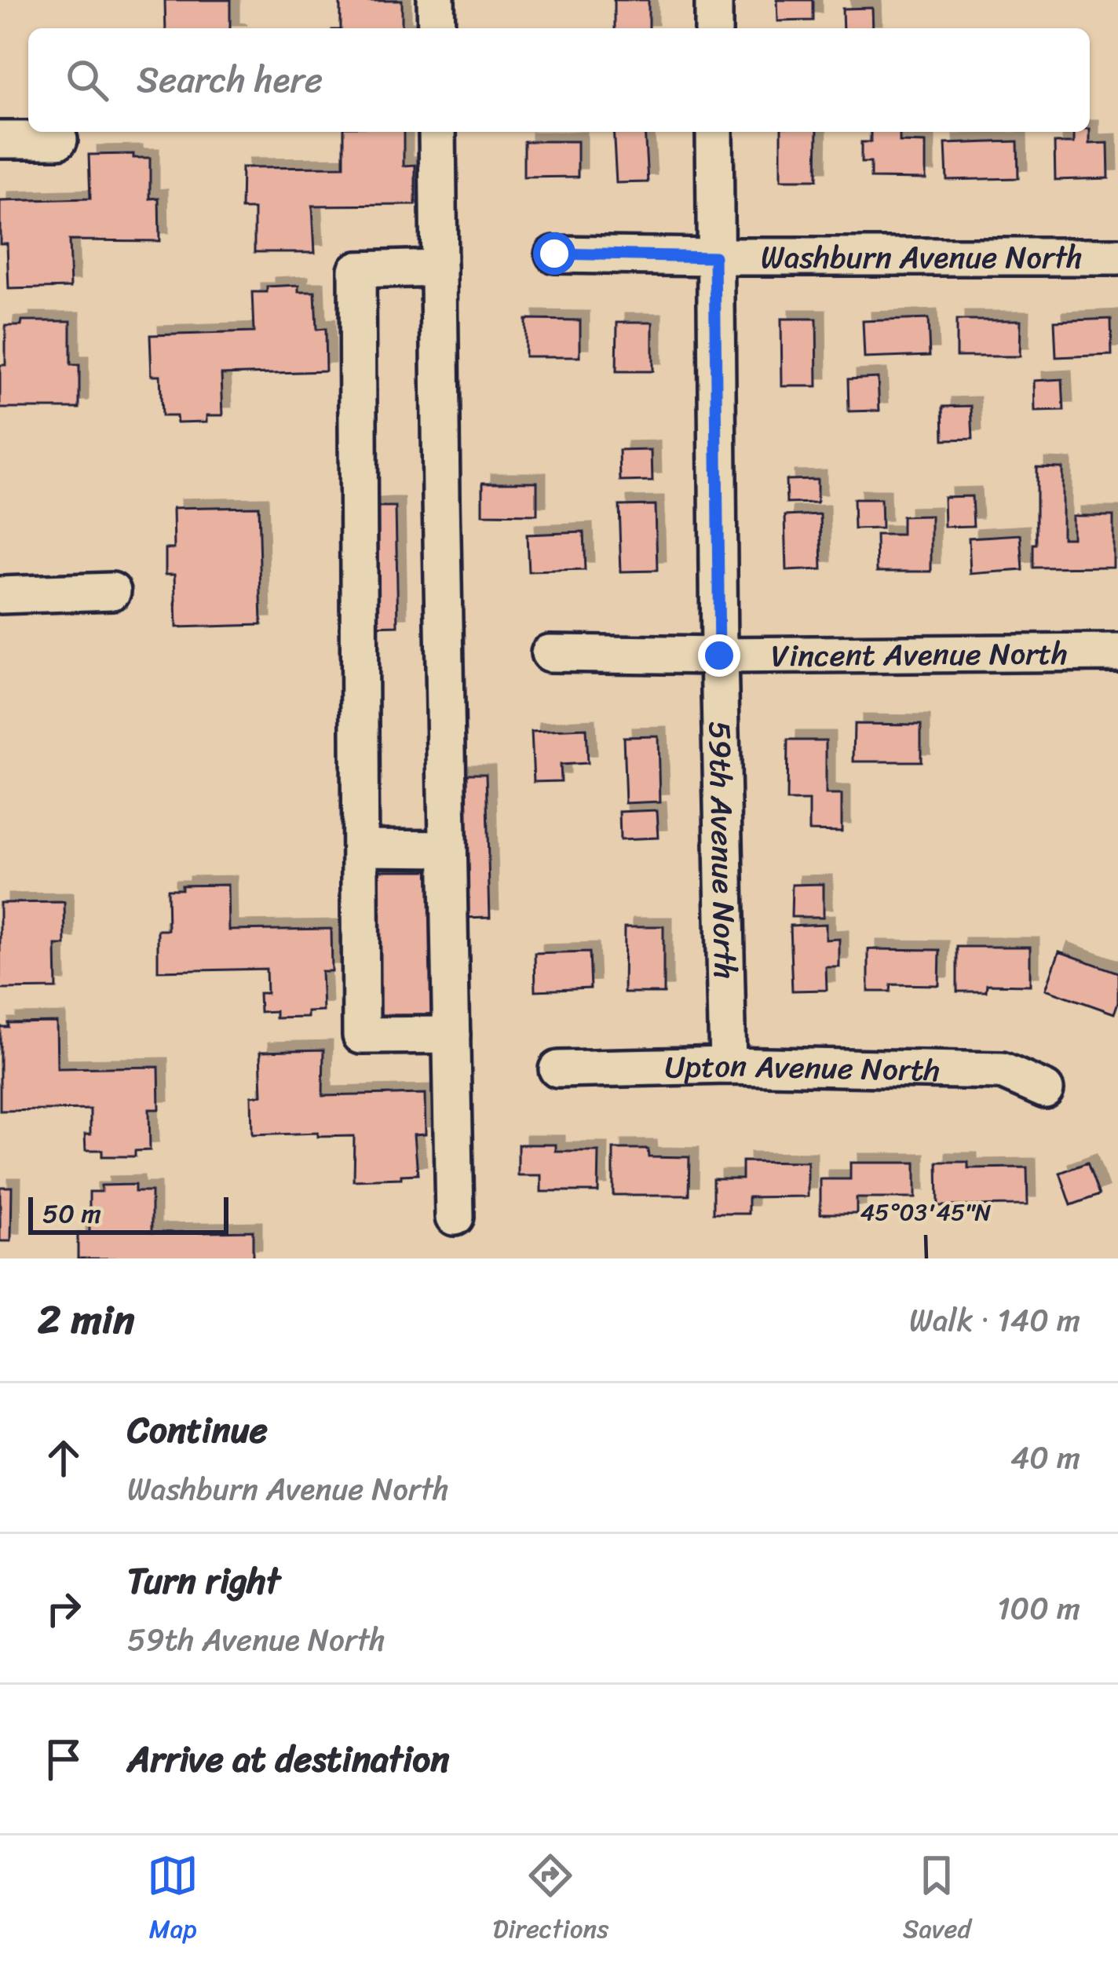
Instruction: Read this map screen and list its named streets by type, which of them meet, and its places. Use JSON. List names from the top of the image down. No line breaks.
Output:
{"streets":{"street":["Washburn Avenue North","Vincent Avenue North","59th Avenue North","Upton Avenue North"]},"crossings":[["Washburn Avenue North","59th Avenue North"],["Vincent Avenue North","59th Avenue North"],["59th Avenue North","Upton Avenue North"]],"scale_bar":"50 m","page":{"search":"Search here","scale":"50 m","heading":["2 min","Walk · 140 m"],"list":[["Continue","Washburn Avenue North","40 m"],["Turn right","59th Avenue North","100 m"],"Arrive at destination"],"nav":["Map","Directions","Saved"]},"coordinates":["45°03'45\"N"]}
